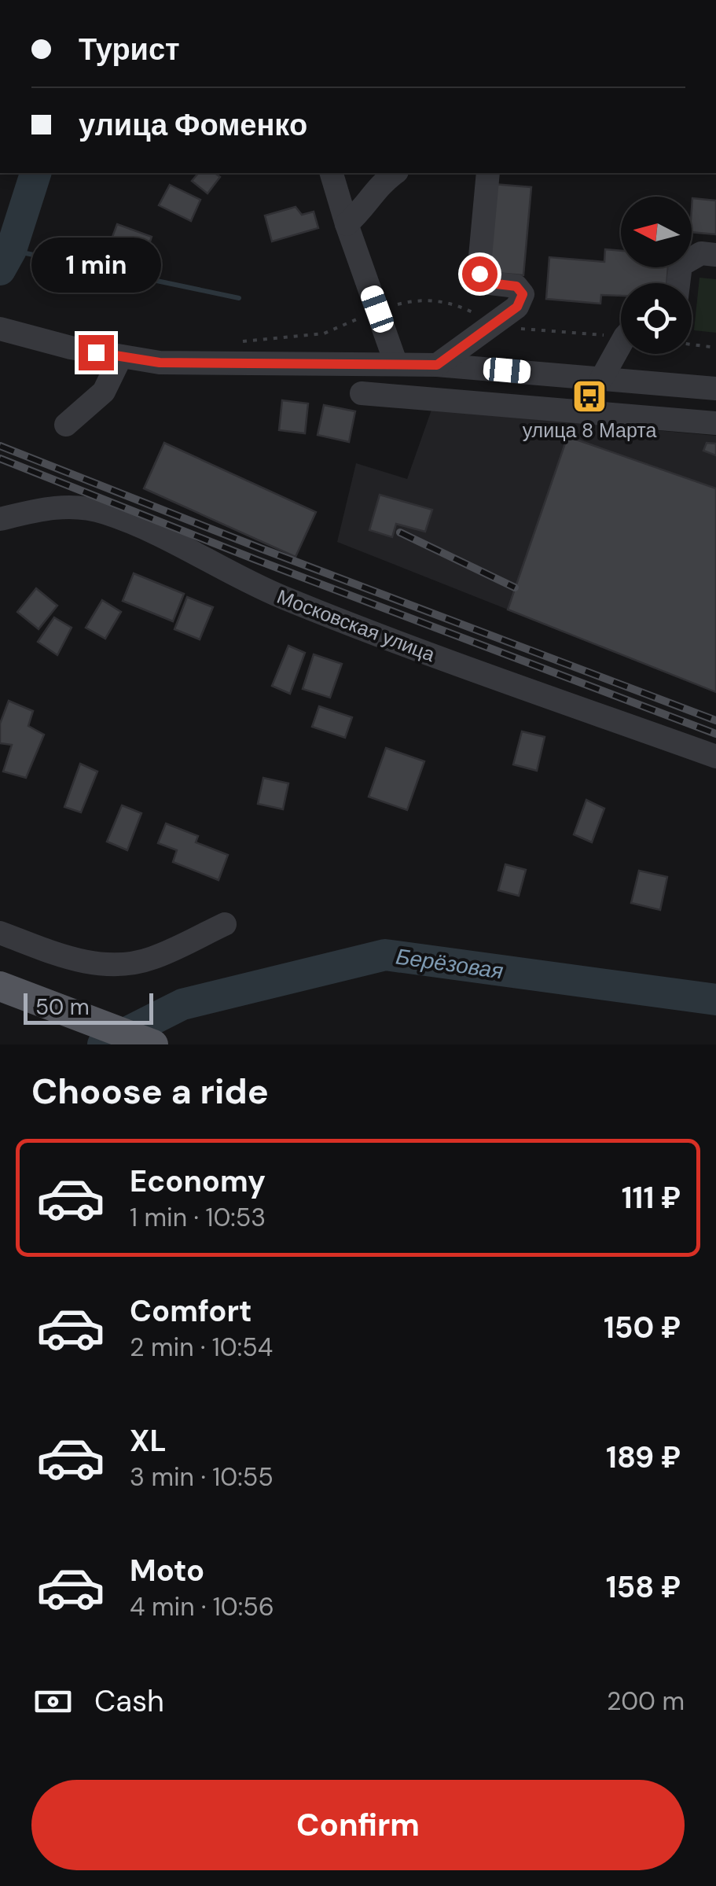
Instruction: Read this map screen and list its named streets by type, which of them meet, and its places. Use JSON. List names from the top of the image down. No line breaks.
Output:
{"streets":{"street":["Московская улица"]},"water":["Берёзовая"],"places":{"bus stop":["улица 8 Марта"]},"scale_bar":"50 m","north":"left","page":{"banner":["Турист","улица Фоменко"],"bubble":"1 min","scale":"50 m","heading":"Choose a ride","list":[{"name":"Economy","note":"1 min · 10:53","value":"111 ₽"},{"name":"Comfort","note":"2 min · 10:54","value":"150 ₽"},{"name":"XL","note":"3 min · 10:55","value":"189 ₽"},{"name":"Moto","note":"4 min · 10:56","value":"158 ₽"}],"pay":["Cash","200 m"],"buttons":"Confirm"}}
